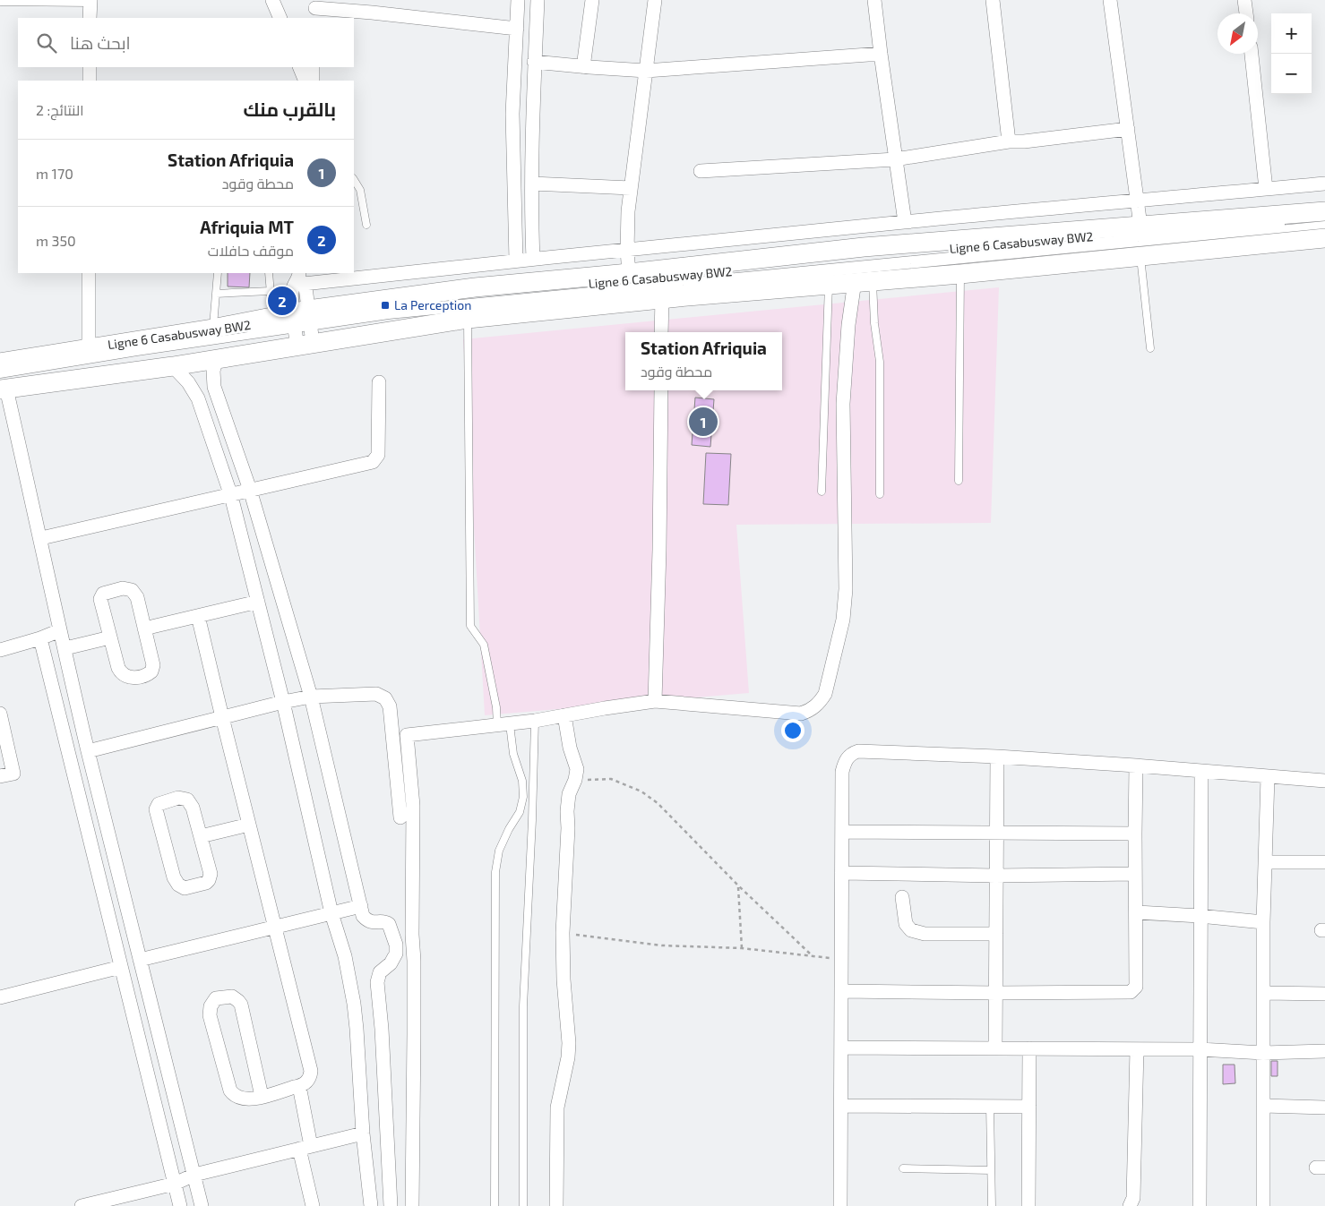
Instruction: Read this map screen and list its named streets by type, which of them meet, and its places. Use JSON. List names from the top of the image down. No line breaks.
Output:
{"streets":{"lane":["Ligne 6 Casabusway BW2"]},"places":{"transit":["La Perception"]},"north":"bottom left","page":{"map_buttons":["+","−"],"search":"ابحث هنا","heading":["بالقرب منك","النتائج: 2"],"list":[{"mark":"1","name":"Station Afriquia","note":"محطة وقود","value":"170 m"},{"mark":"2","name":"Afriquia MT","note":"موقف حافلات","value":"350 m"}],"pins":["2","1"],"popup":["Station Afriquia","محطة وقود"]}}
